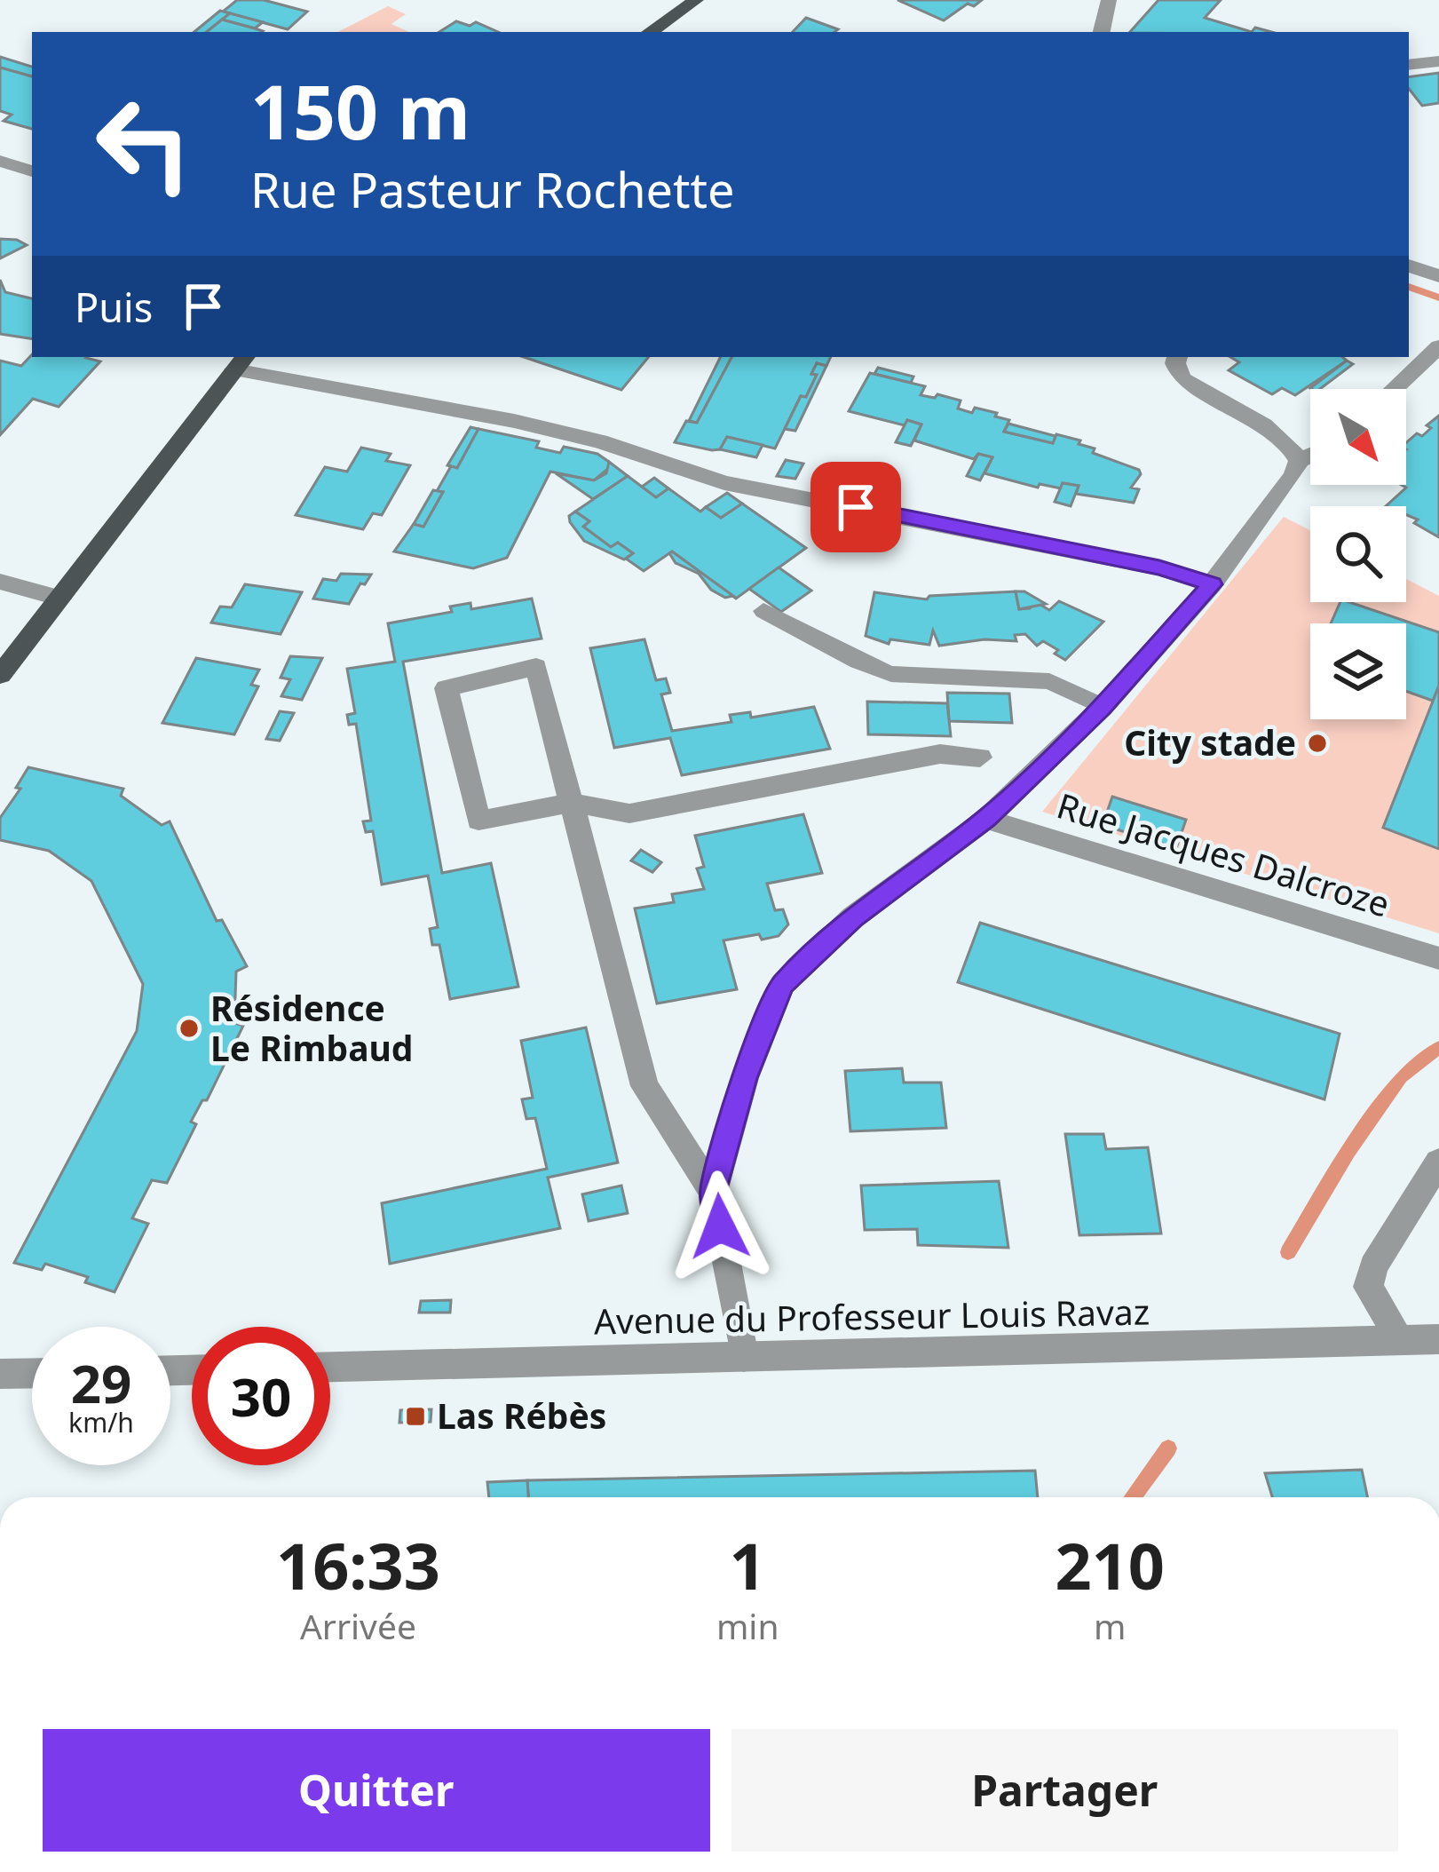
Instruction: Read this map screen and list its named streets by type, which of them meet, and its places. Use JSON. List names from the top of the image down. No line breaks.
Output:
{"streets":{"street":["Rue Jacques Dalcroze","Avenue du Professeur Louis Ravaz"]},"places":{"other":["City stade","Résidence Le Rimbaud"],"transit":["Las Rébès"]},"north":"bottom right","page":{"turn":["150 m","Rue Pasteur Rochette"],"then":"Puis","speed":"29 km/h","limit":"30","eta":["16:33","Arrivée","1","min","210","m"],"buttons":["Quitter","Partager"]}}
